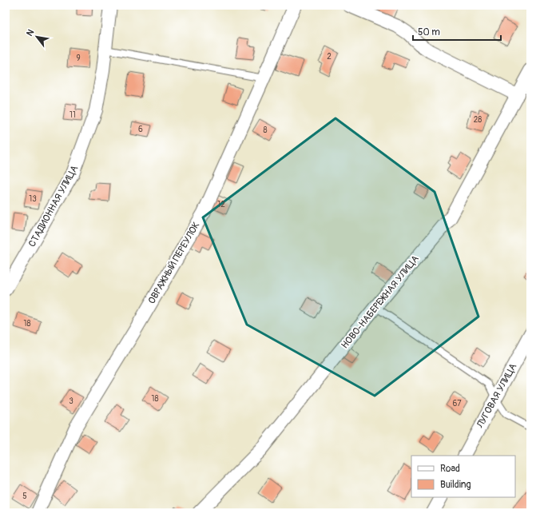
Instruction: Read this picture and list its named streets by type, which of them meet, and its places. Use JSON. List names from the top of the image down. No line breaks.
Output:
{"streets":{"street":["СТАДИОННАЯ УЛИЦА","ОВРАЖНЫЙ ПЕРЕУЛОК","НОВО-НАБЕРЕЖНАЯ УЛИЦА","ЛУГОВАЯ УЛИЦА"]},"house_numbers":["2","9","11","28","6","8","13","12","18","18","3","67","5"],"legend":["Road","Building"],"scale_bar":"50 m","north":"top left"}
